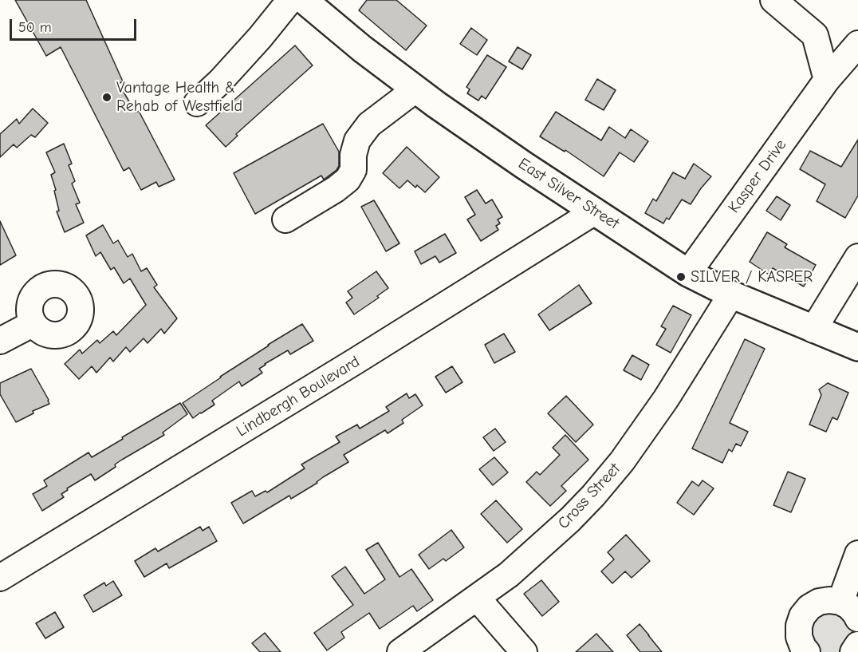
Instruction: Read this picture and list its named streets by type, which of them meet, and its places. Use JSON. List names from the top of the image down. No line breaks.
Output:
{"streets":{"main road":["East Silver Street"],"street":["Kasper Drive","Lindbergh Boulevard","Cross Street"]},"crossings":[["Kasper Drive","East Silver Street"],["East Silver Street","Lindbergh Boulevard"],["East Silver Street","Cross Street"]],"places":["Vantage Health & Rehab of Westfield","SILVER / KASPER"],"scale_bar":"50 m"}
